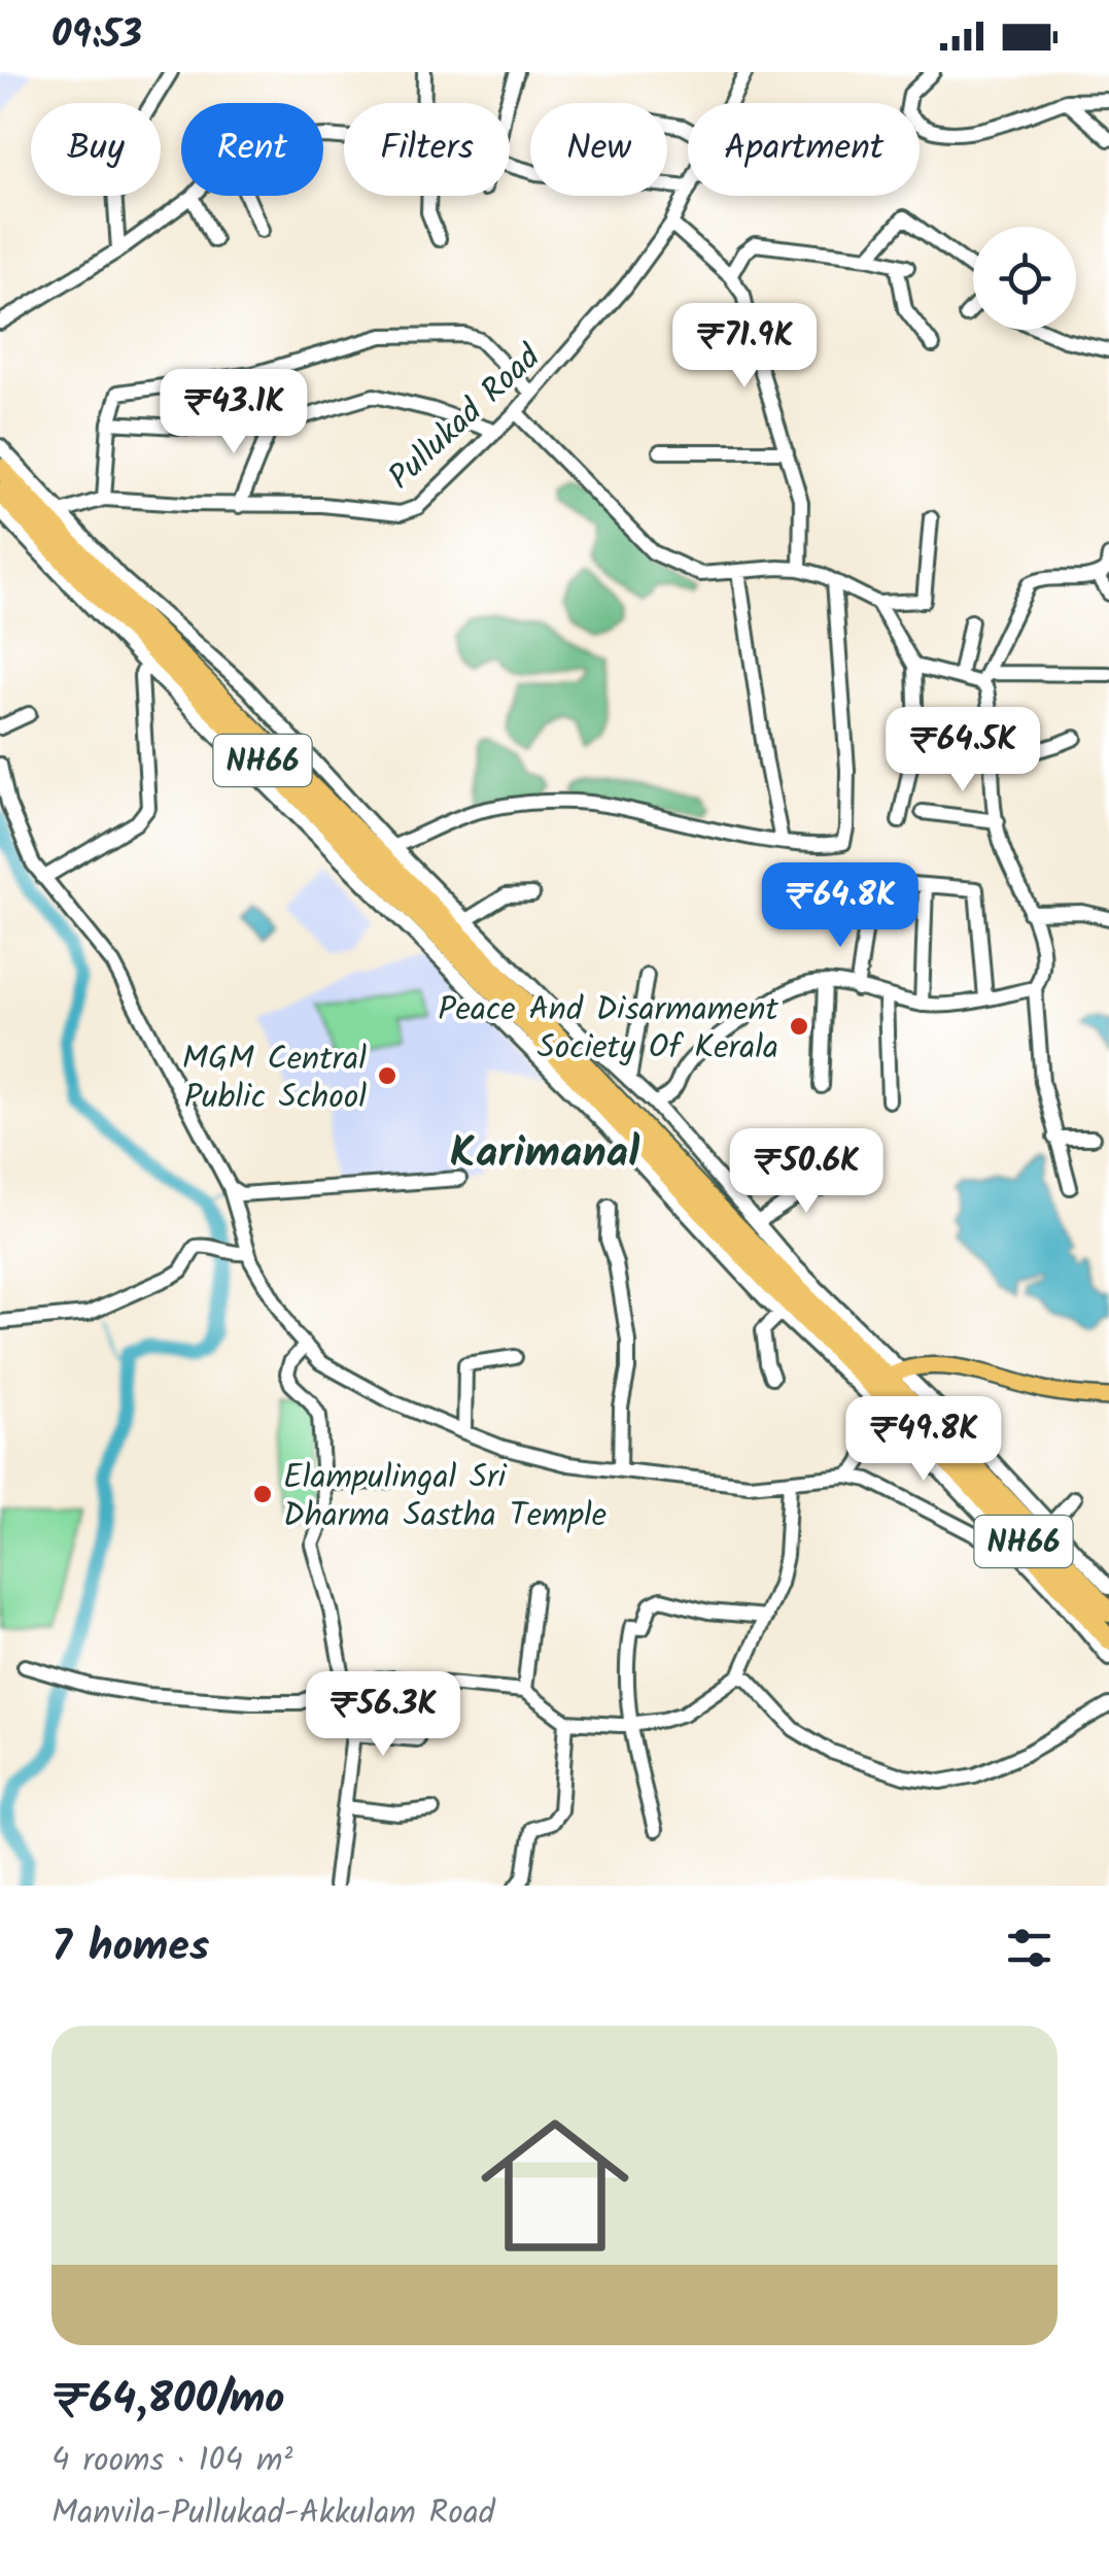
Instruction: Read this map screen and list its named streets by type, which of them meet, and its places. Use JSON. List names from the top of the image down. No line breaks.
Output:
{"streets":{"highway":["NH66"],"street":["Pullukad Road"]},"districts":["Karimanal"],"places":["Peace And Disarmament Society Of Kerala","MGM Central Public School","Elampulingal Sri Dharma Sastha Temple"],"page":{"status":"09:53","chip":["Buy","Rent","Filters","New","Apartment"],"price":["₹71.9K","₹43.1K","₹64.5K","₹64.8K","₹50.6K","₹49.8K","₹56.3K"],"heading":"7 homes","list":[{"name":"₹64,800/mo","note":"4 rooms · 104 m² · Manvila-Pullukad-Akkulam Road"}]}}
